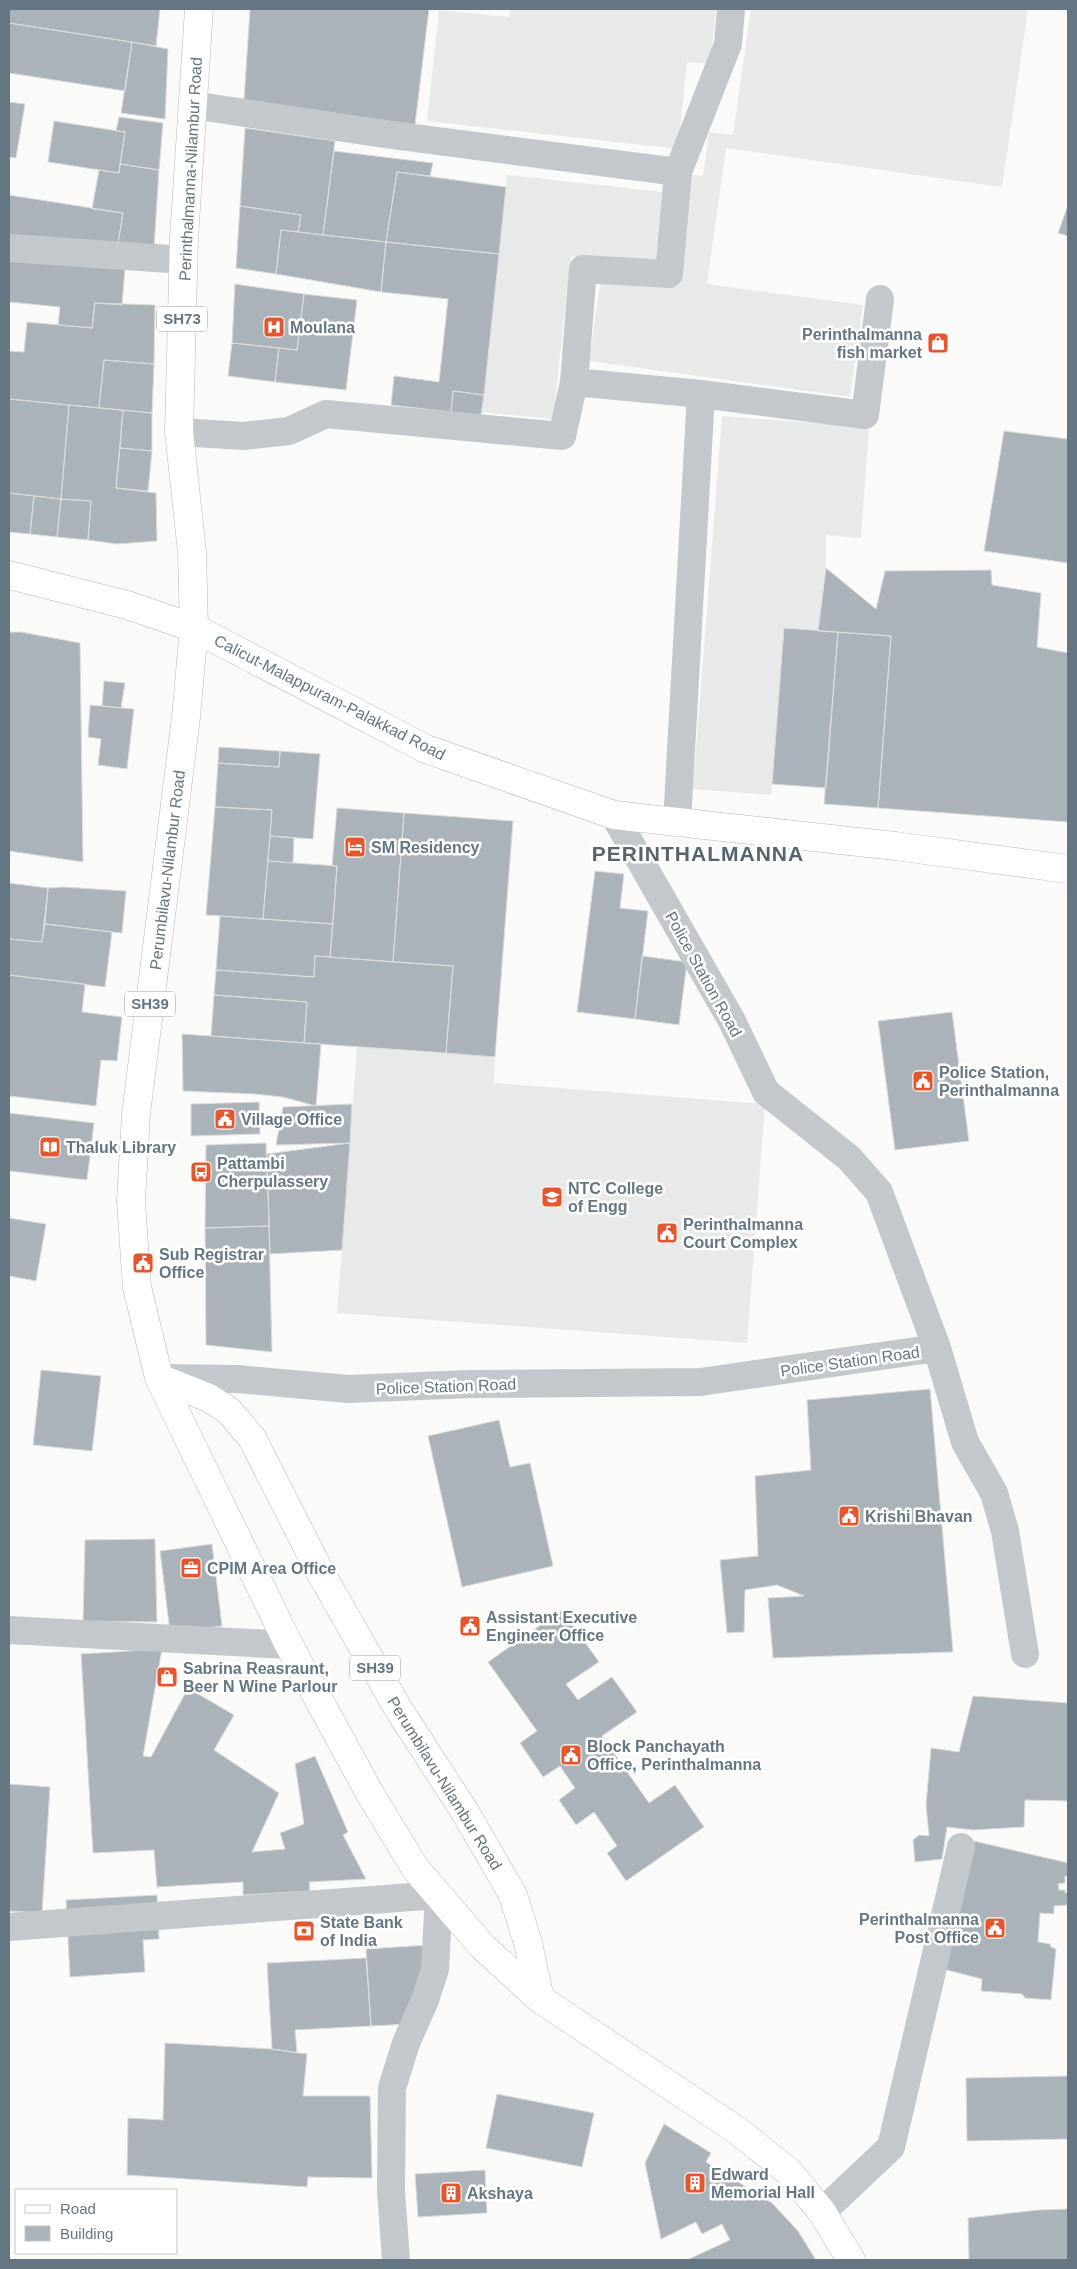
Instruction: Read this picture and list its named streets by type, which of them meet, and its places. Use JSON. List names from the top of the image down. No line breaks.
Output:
{"streets":{"main road":["Perinthalmanna-Nilambur Road","SH73","Calicut-Malappuram-Palakkad Road","Perumbilavu-Nilambur Road","SH39"],"street":["Police Station Road"]},"crossings":[["Perinthalmanna-Nilambur Road","Calicut-Malappuram-Palakkad Road"],["Perinthalmanna-Nilambur Road","Perumbilavu-Nilambur Road"],["Calicut-Malappuram-Palakkad Road","Perumbilavu-Nilambur Road"],["Calicut-Malappuram-Palakkad Road","Police Station Road"],["Perumbilavu-Nilambur Road","Police Station Road"]],"districts":["PERINTHALMANNA"],"places":{"hospital":["Moulana"],"shop":["Perinthalmanna fish market","Sabrina Reasraunt, Beer N Wine Parlour"],"hotel":["SM Residency"],"public building":["Police Station, Perinthalmanna","Village Office","Perinthalmanna Court Complex","Sub Registrar Office","Krishi Bhavan","Assistant Executive Engineer Office","Block Panchayath Office, Perinthalmanna","Perinthalmanna Post Office"],"library":["Thaluk Library"],"bus stop":["Pattambi Cherpulassery"],"school or university":["NTC College of Engg"],"office":["CPIM Area Office"],"bank":["State Bank of India"],"building":["Edward Memorial Hall","Akshaya"]},"legend":["Road","Building"]}
